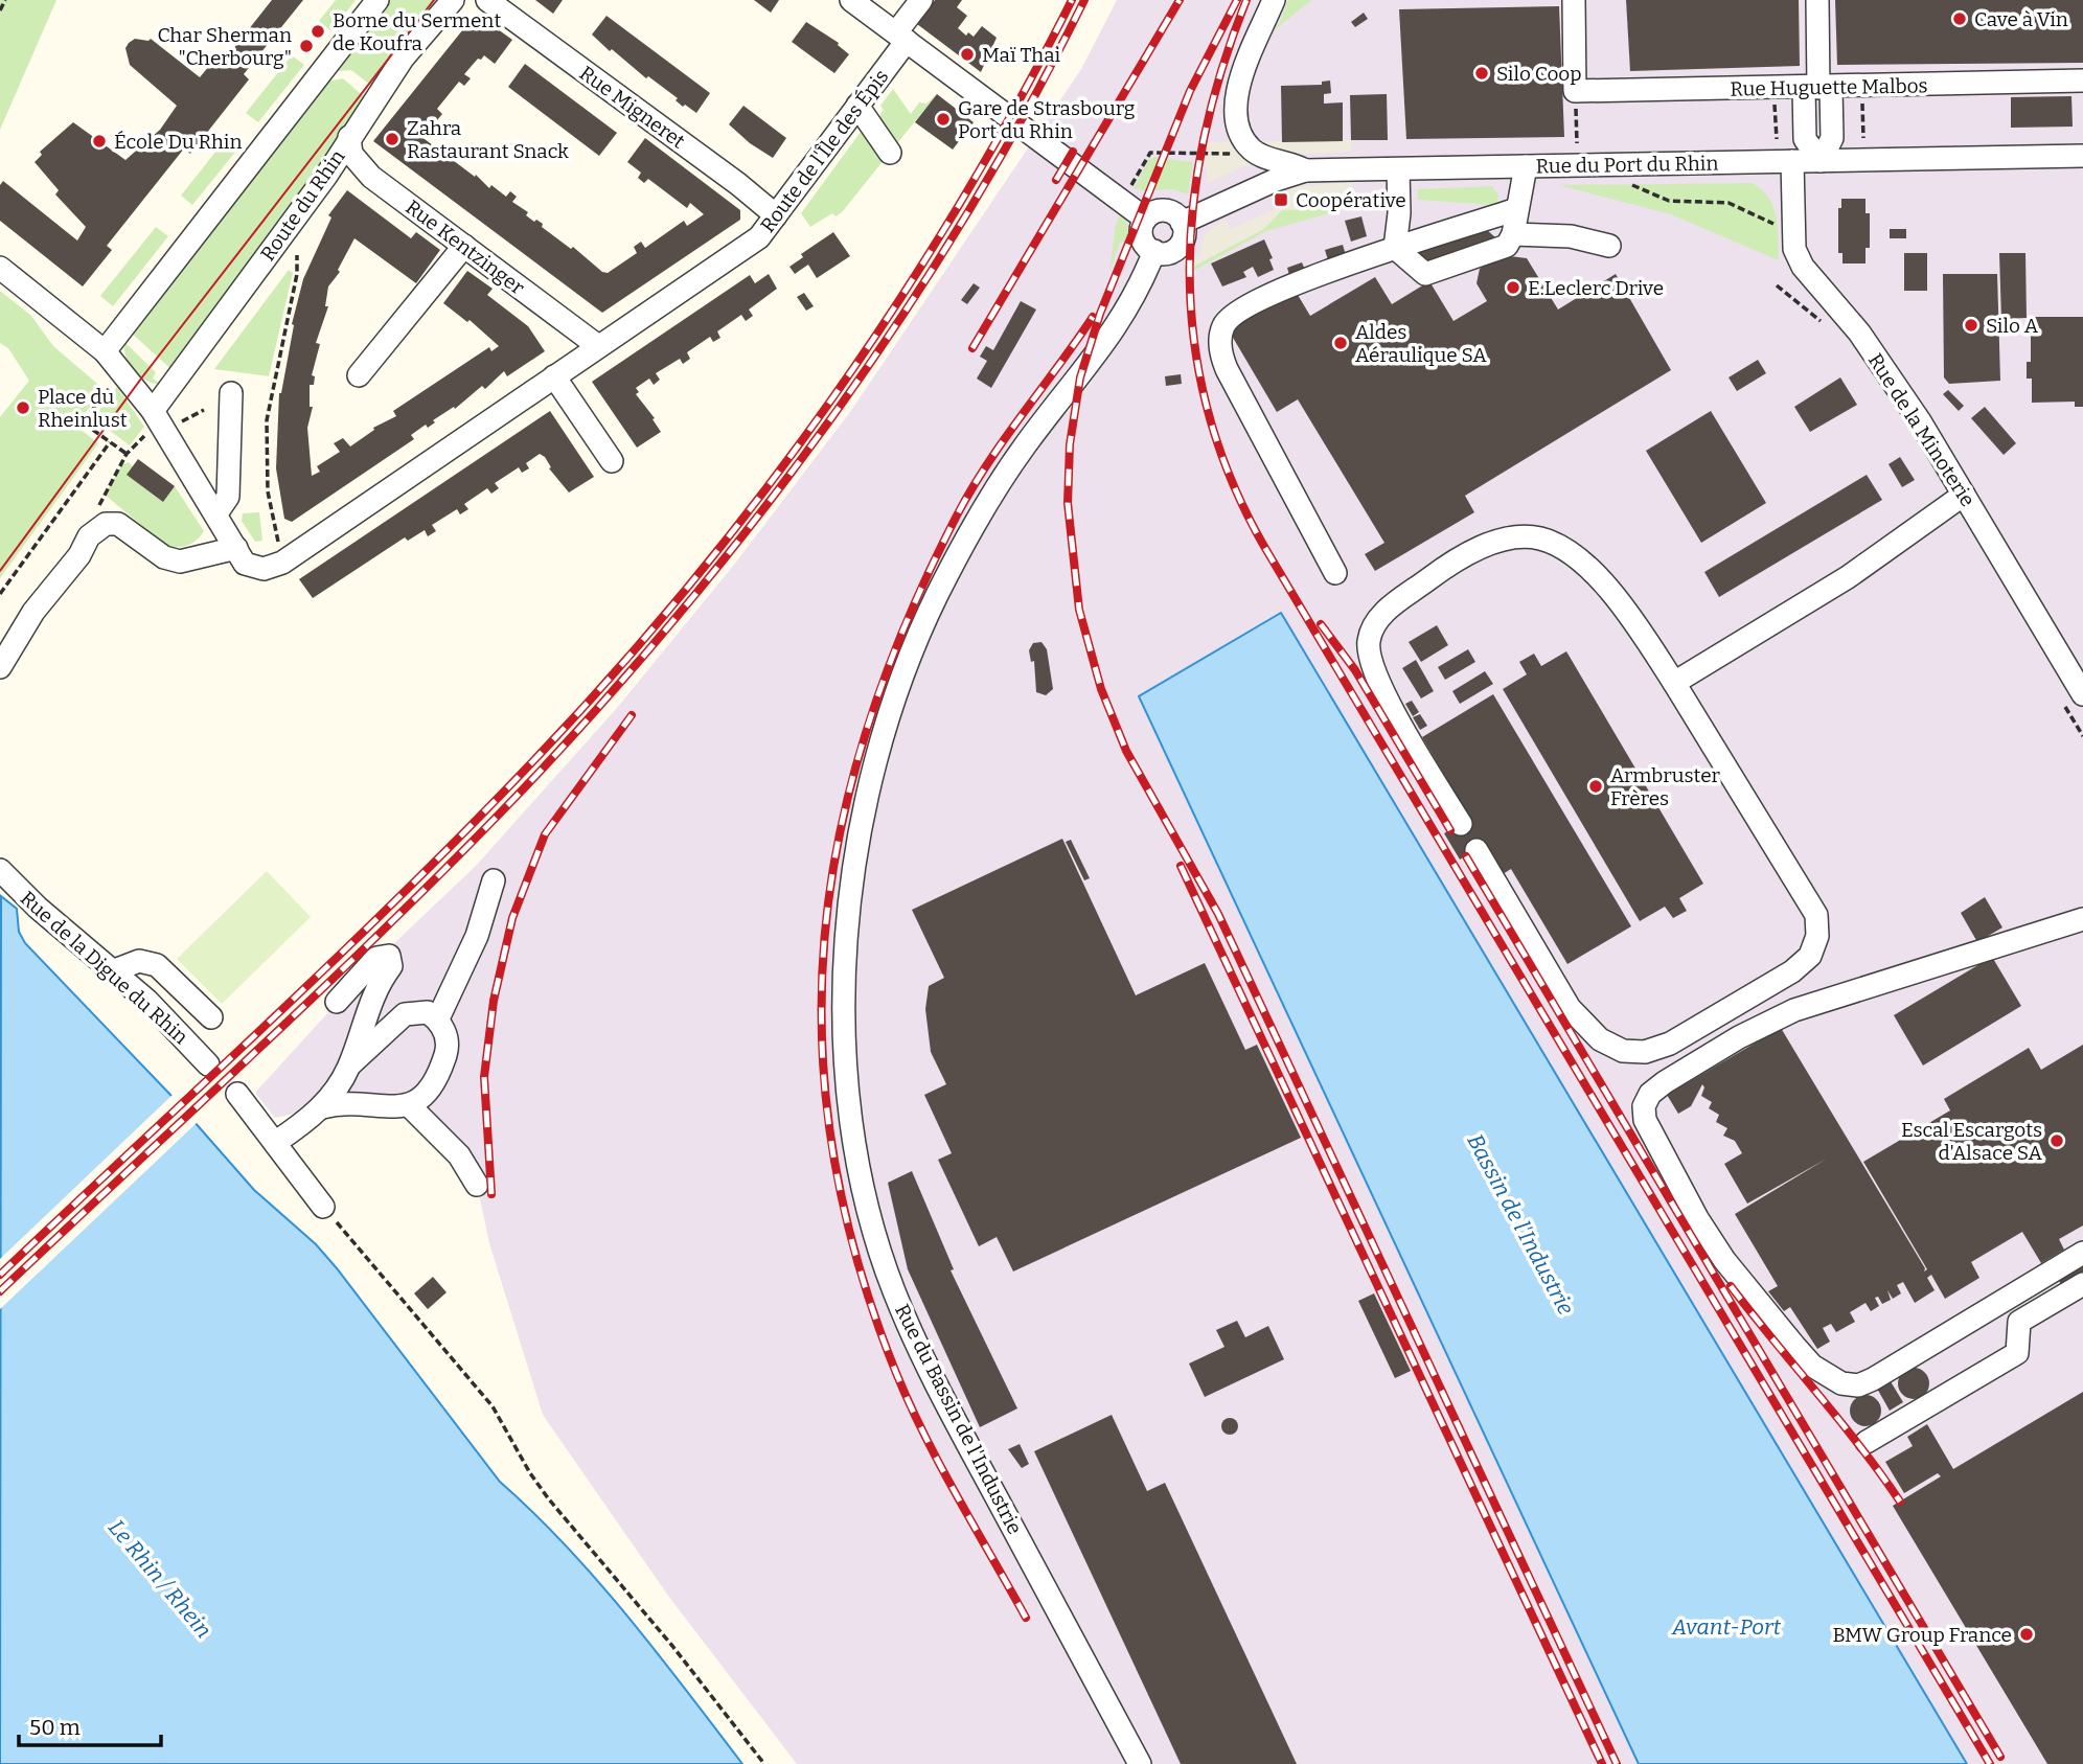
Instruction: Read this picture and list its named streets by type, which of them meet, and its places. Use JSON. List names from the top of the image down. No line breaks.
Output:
{"streets":{"street":["Rue Huguette Malbos","Rue Migneret","Route de l'Île des Épis","Rue du Port du Rhin","Route du Rhin","Rue Kentzinger","Rue de la Minoterie","Rue de la Digue du Rhin","Rue du Bassin de l'Industrie"]},"crossings":[["Rue Migneret","Route de l'Île des Épis"],["Route de l'Île des Épis","Rue Kentzinger"],["Rue du Port du Rhin","Rue de la Minoterie"],["Rue du Port du Rhin","Rue du Bassin de l'Industrie"],["Route du Rhin","Rue Kentzinger"]],"water":["Bassin de l'Industrie","Le Rhin / Rhein","Avant-Port"],"places":{"other":["Cave à Vin","Borne du Serment de Koufra","Char Sherman \"Cherbourg\"","Maï Thai","Silo Coop","Gare de Strasbourg Port du Rhin","Zahra Rastaurant Snack","École Du Rhin","E.Leclerc Drive","Silo A","Aldes Aéraulique SA","Place du Rheinlust","Armbruster Frères","Escal Escargots d'Alsace SA","BMW Group France"],"transit":["Coopérative"]},"scale_bar":"50 m"}
